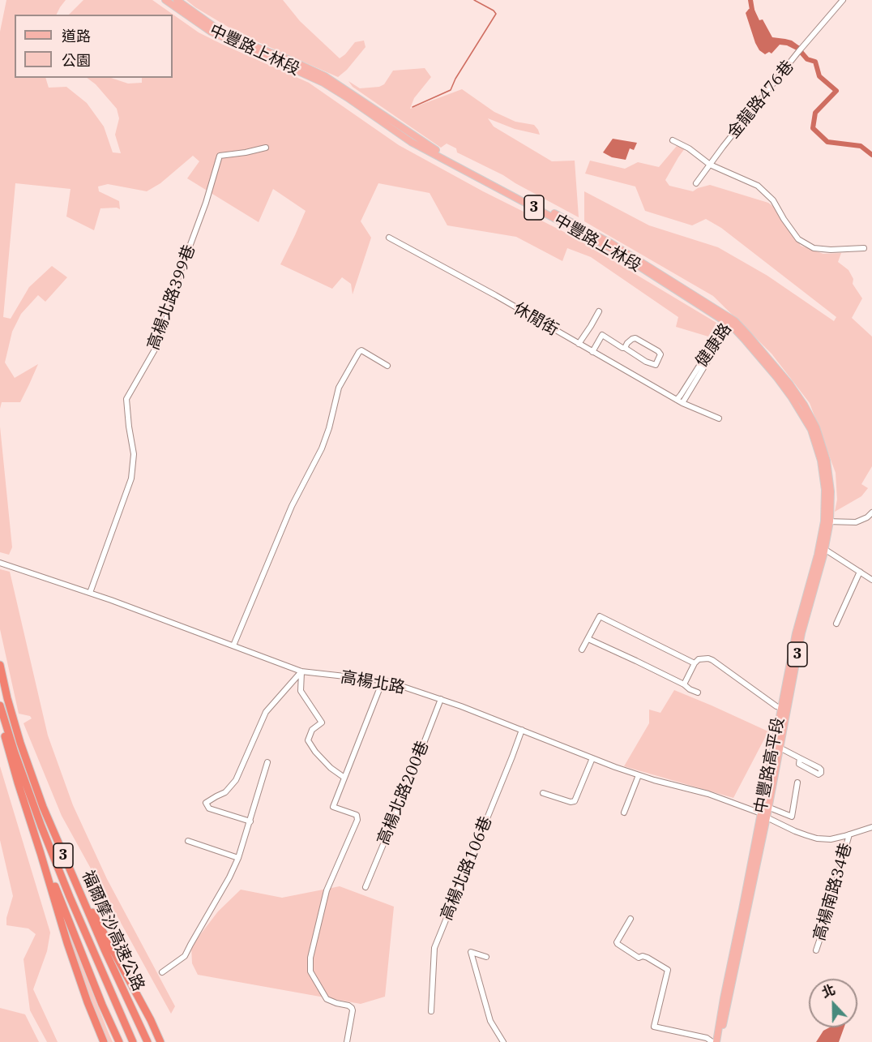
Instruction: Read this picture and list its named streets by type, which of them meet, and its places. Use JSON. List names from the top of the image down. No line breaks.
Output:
{"streets":{"highway":["3","福爾摩沙高速公路"],"main road":["中豐路上林段","中豐路高平段"],"street":["金龍路476巷","高楊北路399巷","休閒街","健康路","高楊北路","高楊北路200巷","高楊北路106巷","高楊南路34巷"]},"crossings":[["中豐路上林段","健康路"],["中豐路上林段","中豐路高平段"],["高楊北路399巷","高楊北路"],["休閒街","健康路"],["高楊北路","中豐路高平段"],["高楊北路","高楊北路200巷"],["高楊北路","高楊北路106巷"],["高楊北路","高楊南路34巷"]],"legend":["道路","公園"],"north":"top"}
